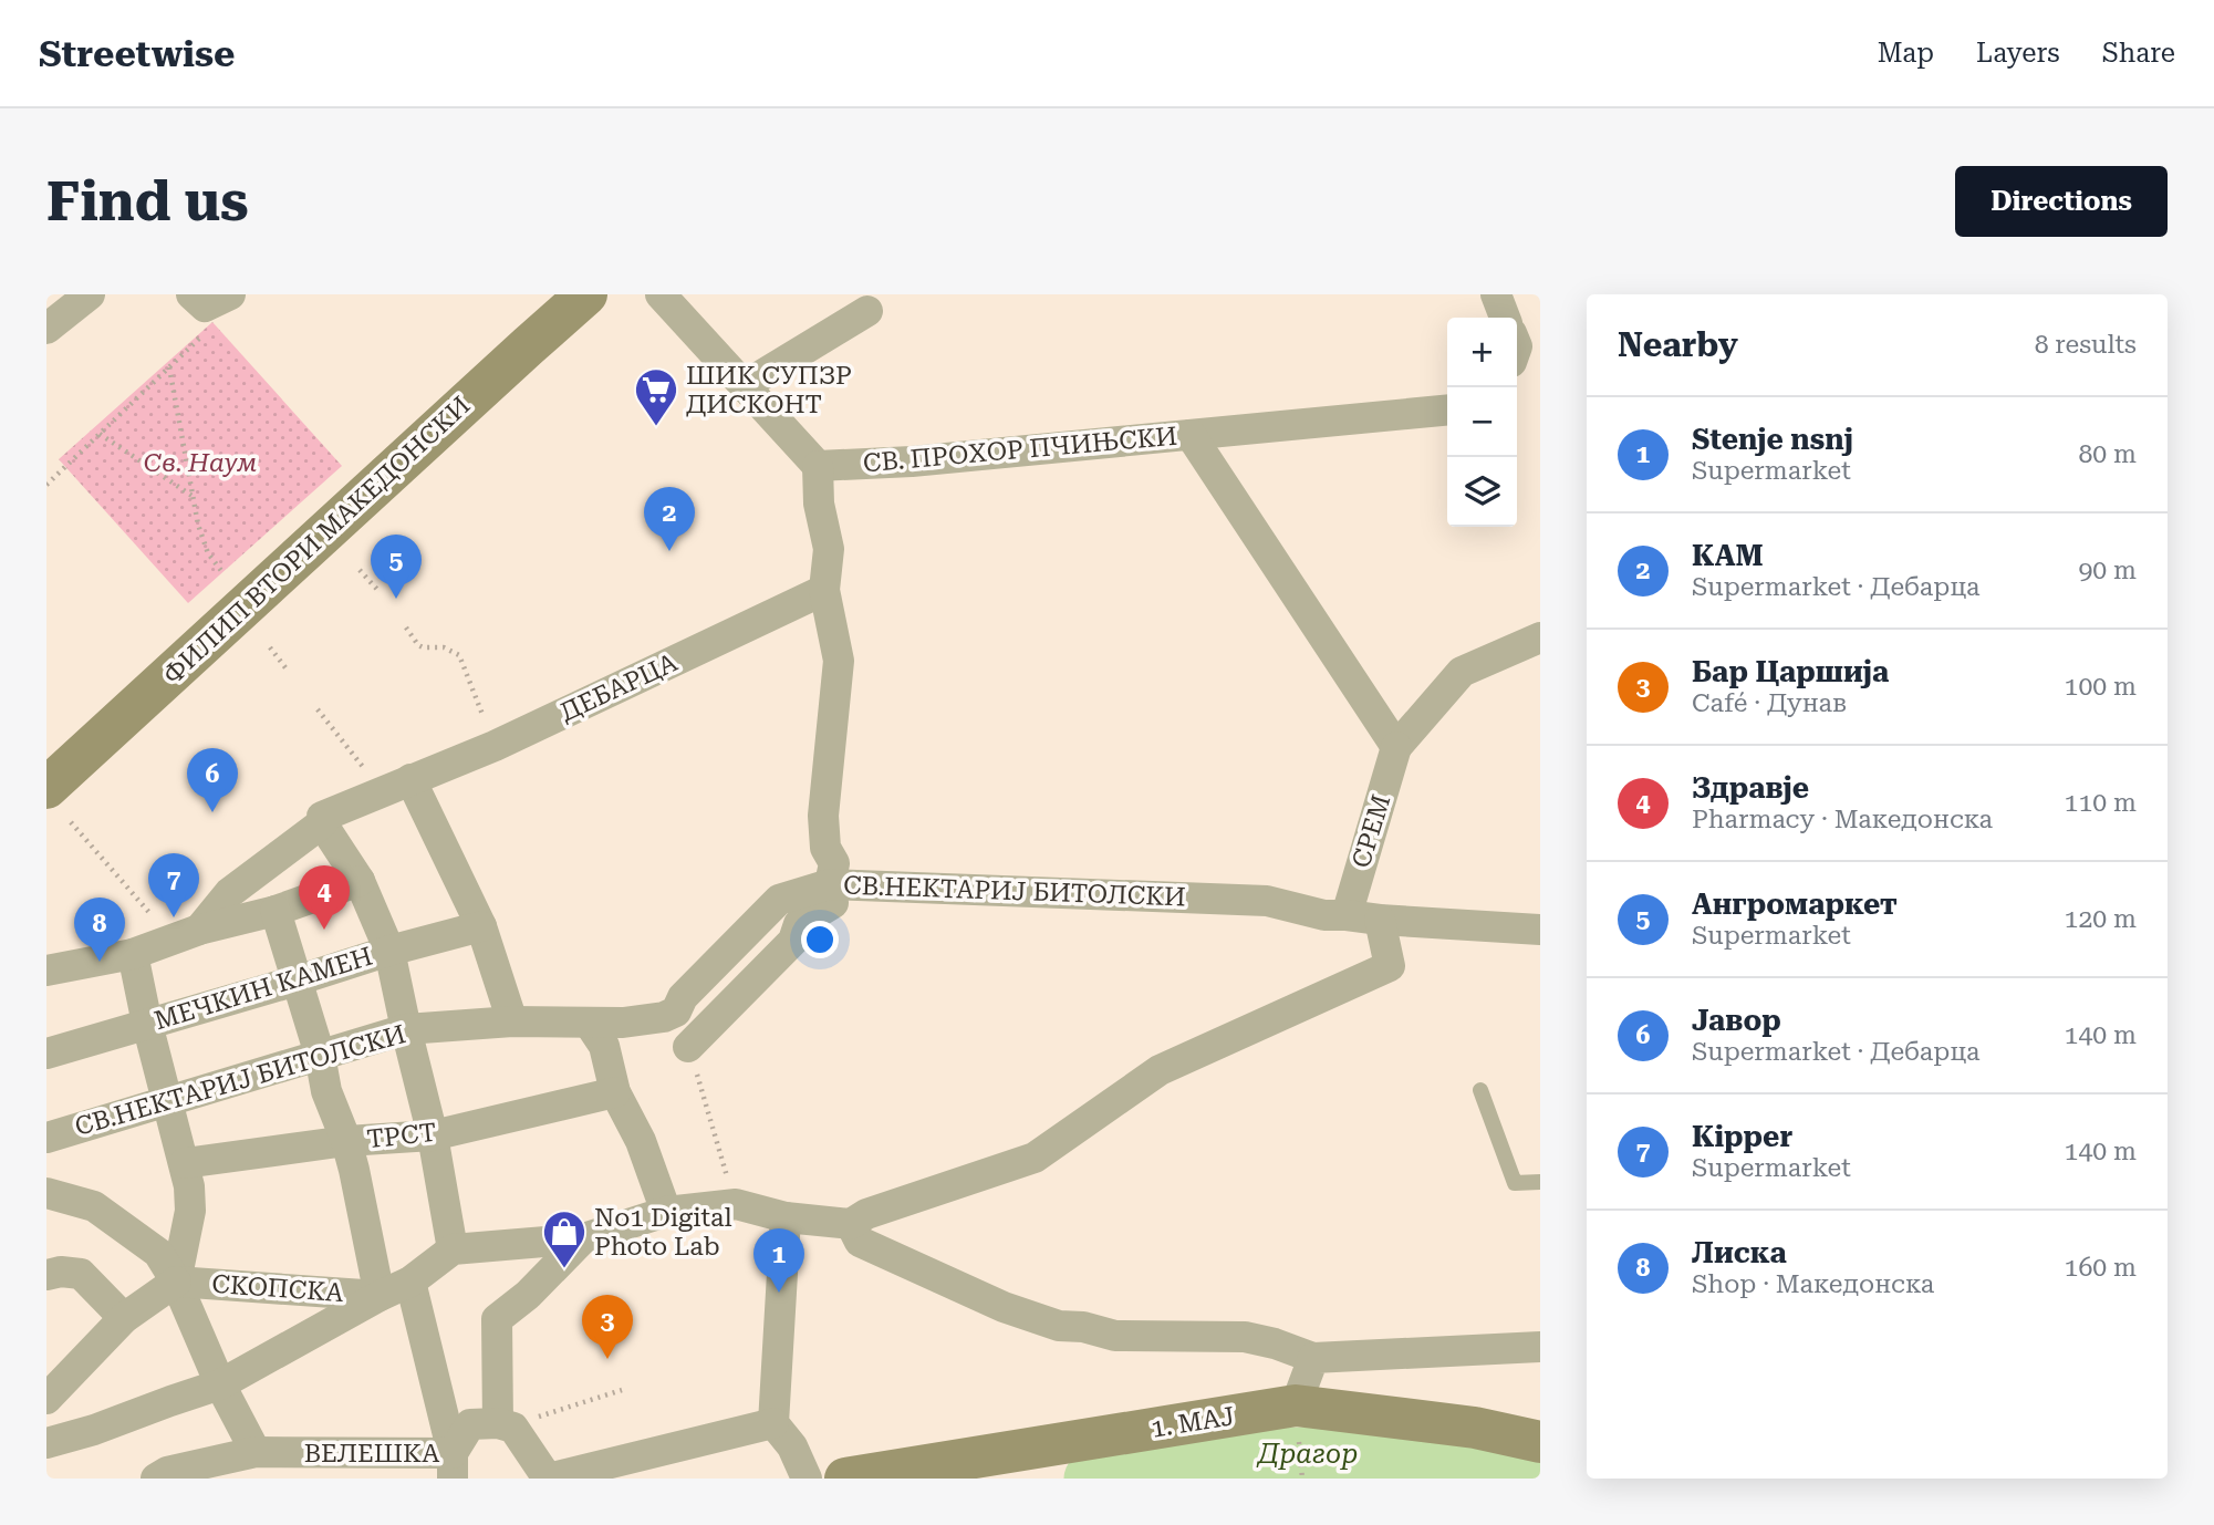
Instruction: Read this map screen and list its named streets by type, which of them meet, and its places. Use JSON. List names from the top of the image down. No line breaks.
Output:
{"streets":{"main road":["ФИЛИП ВТОРИ МАКЕДОНСКИ","1. МАЈ"],"street":["СВ. ПРОХОР ПЧИЊСКИ","ДЕБАРЦА","СРЕМ","СВ.НЕКТАРИЈ БИТОЛСКИ","МЕЧКИН КАМЕН","ТРСТ","СКОПСКА","ВЕЛЕШКА"]},"crossings":[["СРЕМ","СВ.НЕКТАРИЈ БИТОЛСКИ"],["СКОПСКА","ВЕЛЕШКА"]],"water":["Драгор"],"parks":["Св. Наум"],"places":{"supermarket":["ШИК СУПЗР ДИСКОНТ"],"shop":["No1 Digital Photo Lab"]},"page":{"header":"Streetwise","nav":["Map","Layers","Share"],"buttons":"Directions","title":"Find us","heading":["Nearby","8 results"],"map_buttons":["+","−"],"list":[{"mark":"1","name":"Stenje nsnj","note":"Supermarket","value":"80 m"},{"mark":"2","name":"KAM","note":"Supermarket · Дебарца","value":"90 m"},{"mark":"3","name":"Бар Царшија","note":"Café · Дунав","value":"100 m"},{"mark":"4","name":"Здравје","note":"Pharmacy · Македонска","value":"110 m"},{"mark":"5","name":"Ангромаркет","note":"Supermarket","value":"120 m"},{"mark":"6","name":"Јавор","note":"Supermarket · Дебарца","value":"140 m"},{"mark":"7","name":"Kipper","note":"Supermarket","value":"140 m"},{"mark":"8","name":"Лиска","note":"Shop · Македонска","value":"160 m"}],"pins":["2","5","6","7","4","8","1","3"]}}
